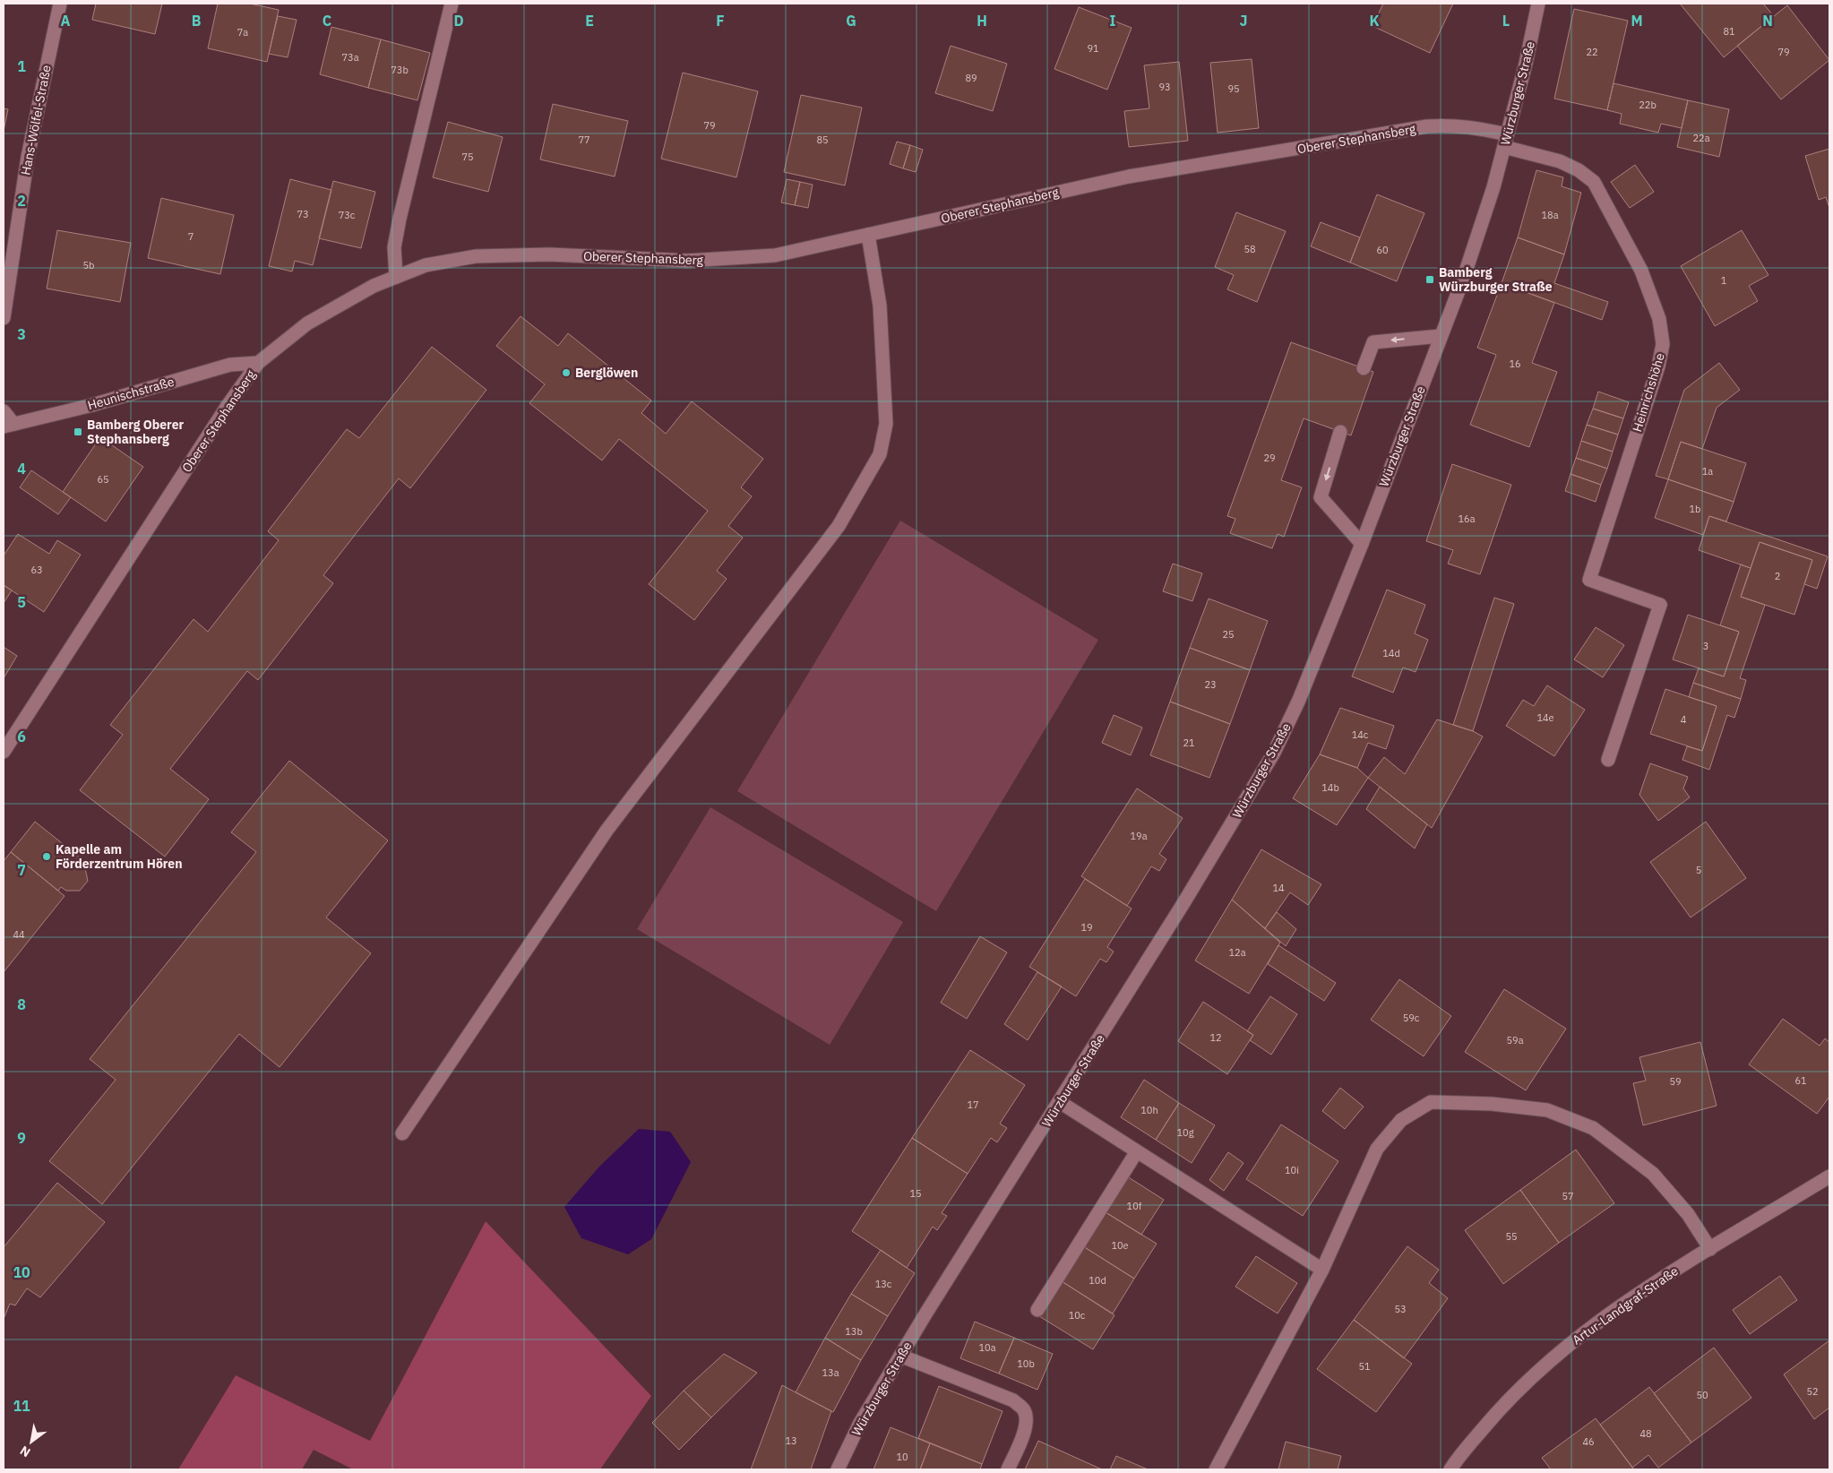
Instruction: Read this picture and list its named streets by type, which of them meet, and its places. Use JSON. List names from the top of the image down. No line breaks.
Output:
{"streets":{"street":["Würzburger Straße","Hans-Wölfel-Straße","Oberer Stephansberg","Heinrichshöhe","Heunischstraße","Artur-Landgraf-Straße"]},"crossings":[["Würzburger Straße","Oberer Stephansberg"],["Würzburger Straße","Heinrichshöhe"],["Oberer Stephansberg","Heinrichshöhe"],["Oberer Stephansberg","Heunischstraße"]],"places":{"transit":["Bamberg Würzburger Straße","Bamberg Oberer Stephansberg"],"other":["Berglöwen","Kapelle am Förderzentrum Hören"]},"house_numbers":["81","7a","91","22","79","73a","73b","89","93","95","22b","79","22a","77","85","75","73","73c","18a","7","58","60","5b","1","16","29","1a","65","1b","16a","63","2","25","3","14d","23","14e","4","14c","21","14b","19a","5","14","19","44","12a","59c","12","59a","61","59","17","10h","10g","10i","15","57","10f","55","10e","10d","13c","53","10c","13b","10a","10b","51","13a","52","50","48","13","46","10"],"north":"bottom left","grid":{"columns":["A","B","C","D","E","F","G","H","I","J","K","L","M","N"],"rows":["1","2","3","4","5","6","7","8","9","10","11"]}}
